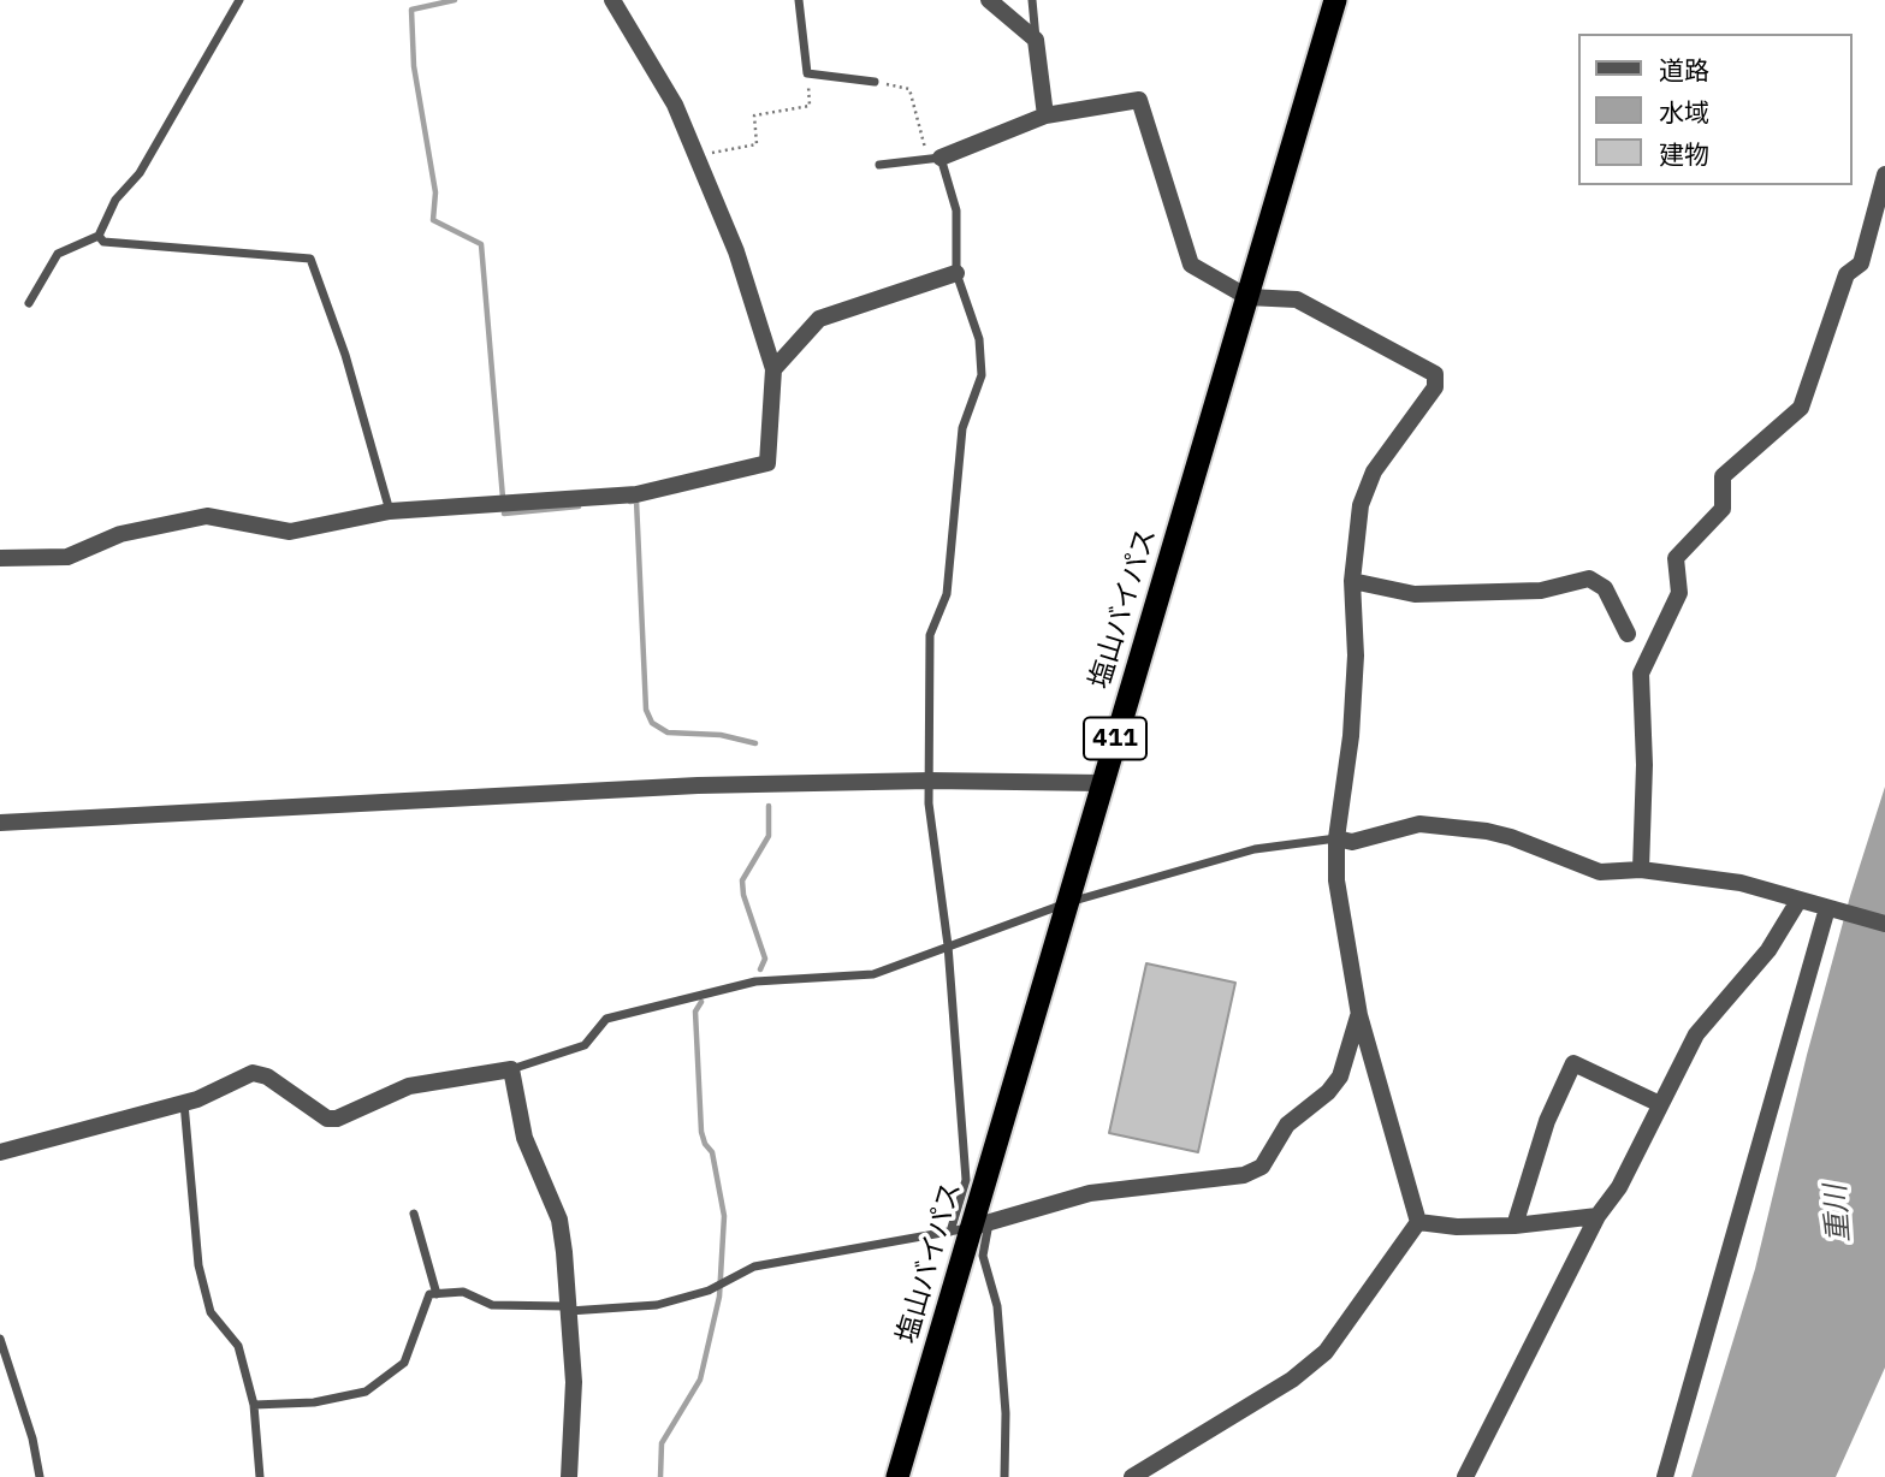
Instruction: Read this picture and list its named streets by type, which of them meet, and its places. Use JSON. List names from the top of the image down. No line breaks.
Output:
{"streets":{"highway":["塩山バイパス","411"]},"water":["重川"],"legend":["道路","水域","建物"]}
